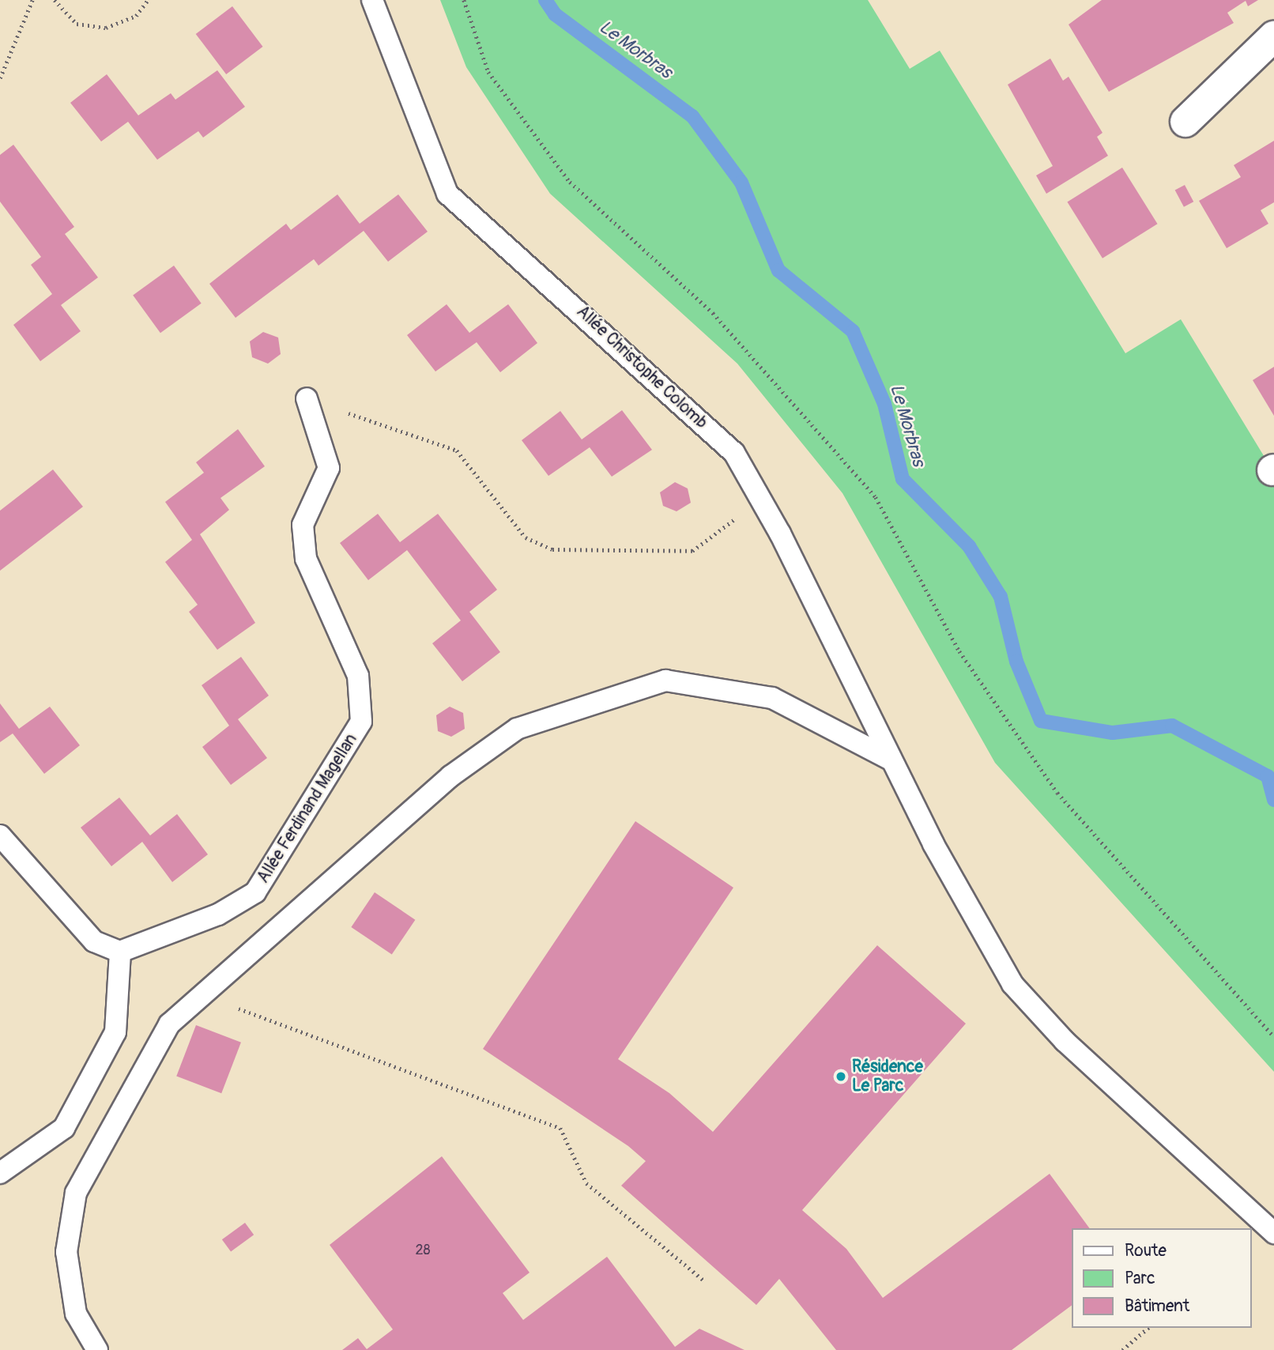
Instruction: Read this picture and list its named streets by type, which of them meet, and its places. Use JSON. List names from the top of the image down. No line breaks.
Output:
{"streets":{"lane":["Allée Christophe Colomb","Allée Ferdinand Magellan"]},"water":["Le Morbras"],"places":["Résidence Le Parc"],"house_numbers":["28"],"legend":["Route","Parc","Bâtiment"]}
